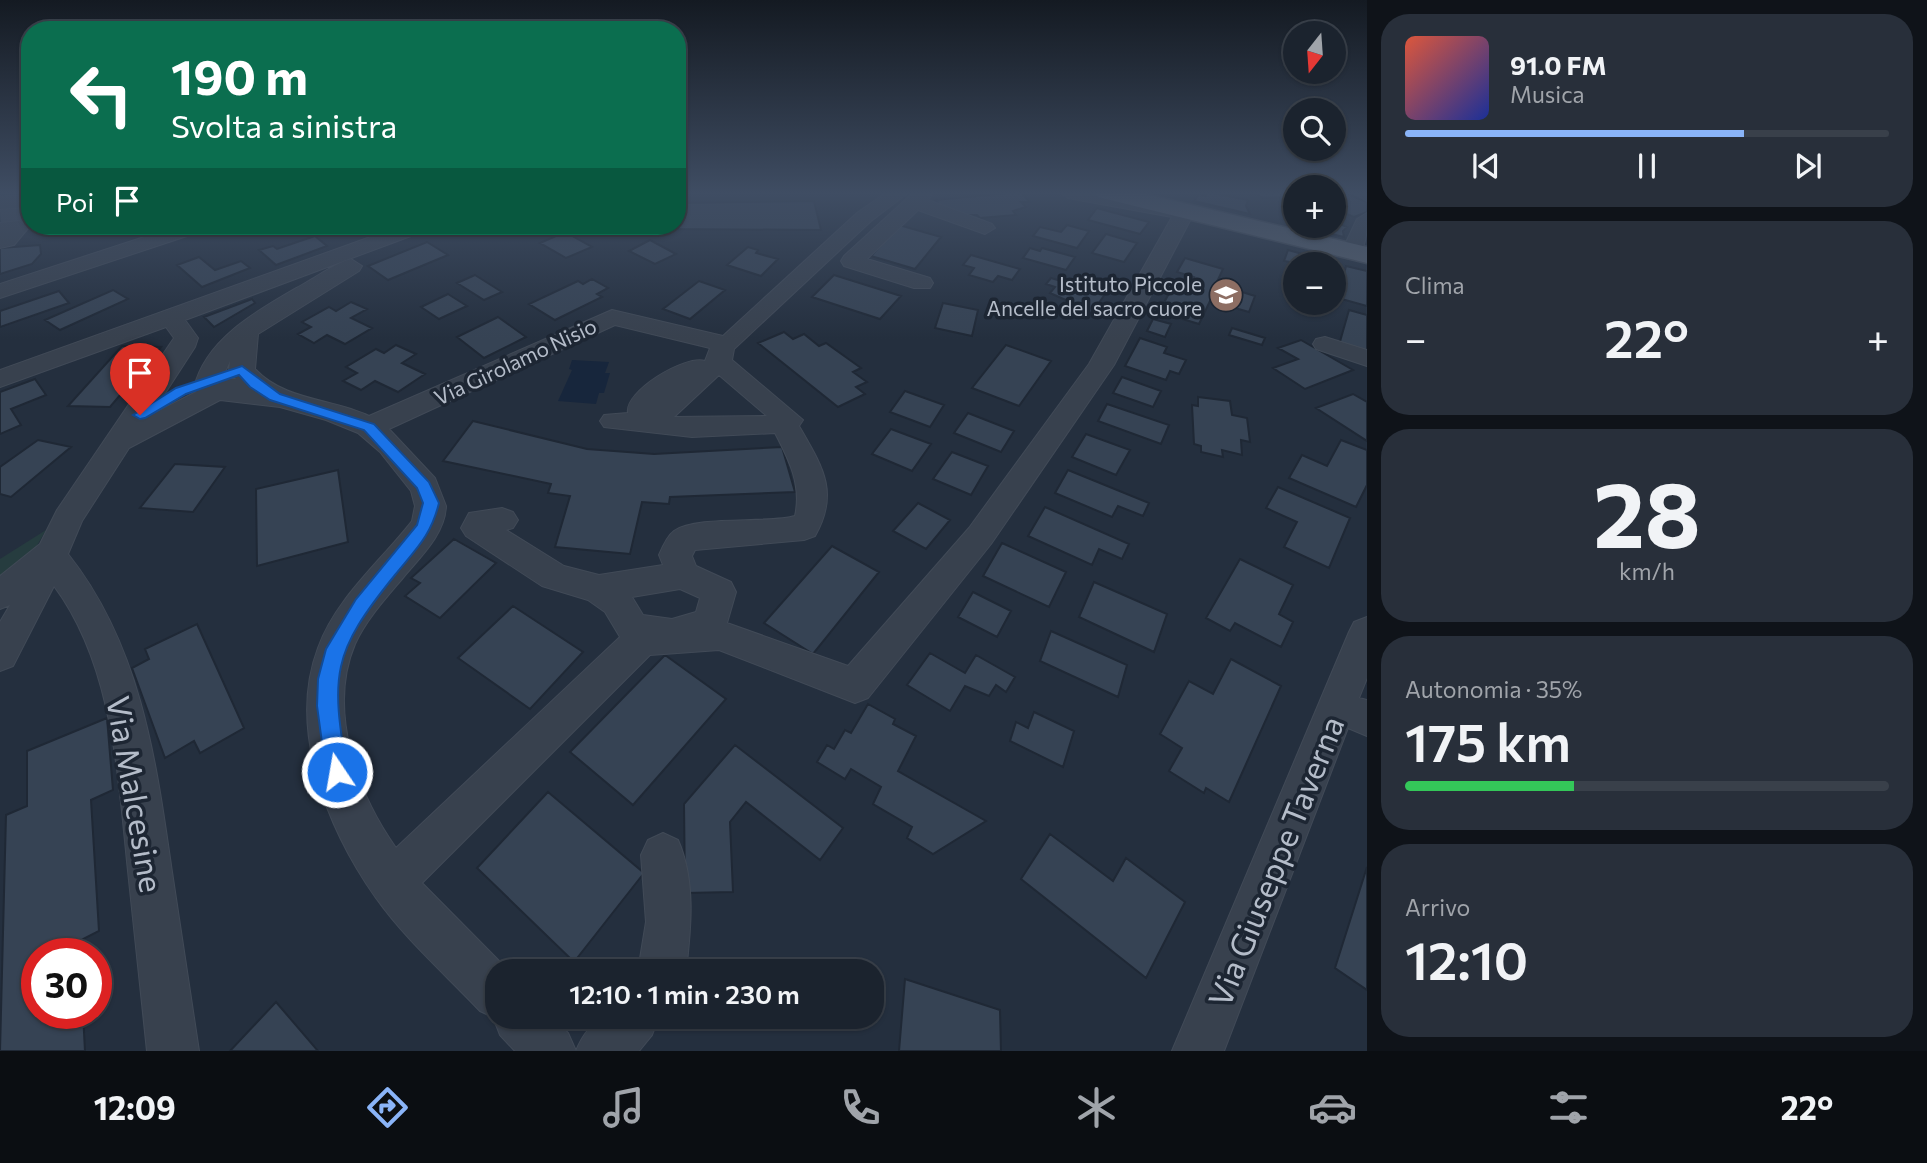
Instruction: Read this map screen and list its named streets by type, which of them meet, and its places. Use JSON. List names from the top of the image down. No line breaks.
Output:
{"streets":{"street":["Via Girolamo Nisio","Via Malcesine","Via Giuseppe Taverna"]},"places":{"school or university":["Istituto Piccole Ancelle del sacro cuore"]},"north":"bottom","page":{"map_buttons":["+","−"],"turn":["190 m","Svolta a sinistra"],"song":["91.0 FM","Musica"],"then":"Poi","tile":["Clima",["28","km/h"],["Autonomia · 35%","175 km"],["Arrivo","12:10"]],"heat":["−","22°","+"],"limit":"30","trip":"12:10 · 1 min · 230 m","tabs":["12:09","22°"]}}
